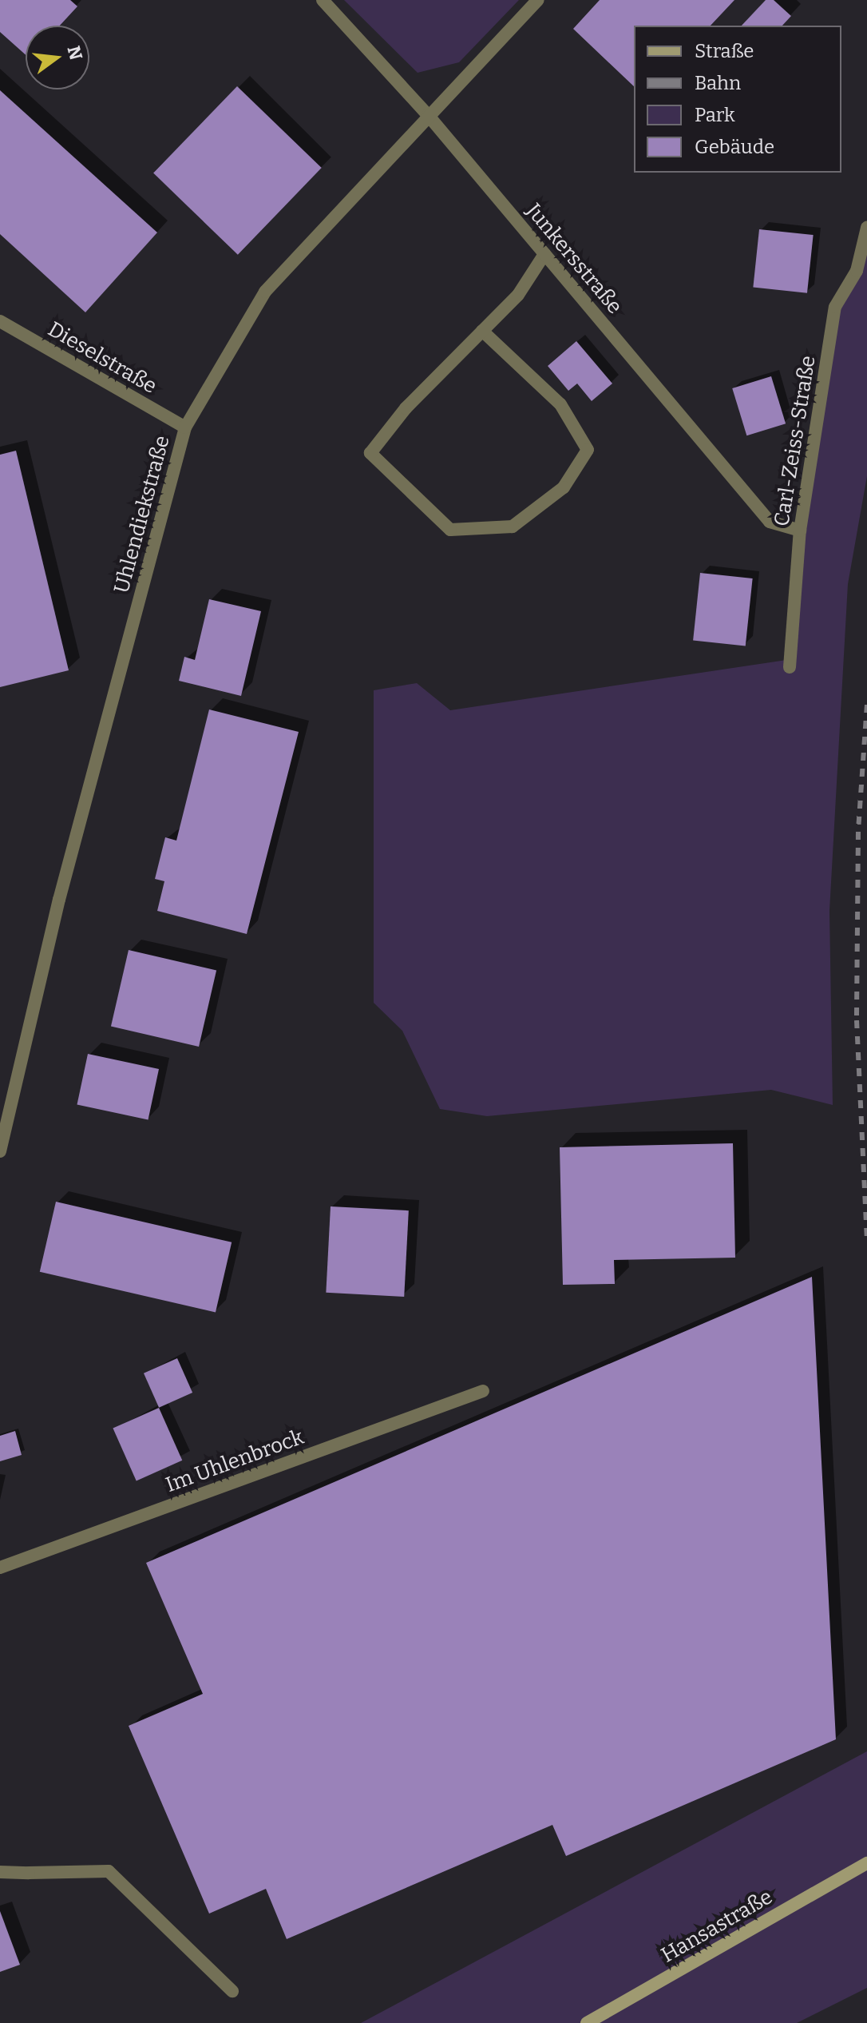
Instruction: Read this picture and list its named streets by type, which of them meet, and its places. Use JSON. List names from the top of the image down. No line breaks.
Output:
{"streets":{"main road":["Hansastraße"],"street":["Junkersstraße","Dieselstraße","Carl-Zeiss-Straße","Uhlendiekstraße","Im Uhlenbrock"]},"crossings":[["Junkersstraße","Carl-Zeiss-Straße"],["Junkersstraße","Uhlendiekstraße"],["Dieselstraße","Uhlendiekstraße"]],"legend":["Straße","Bahn","Park","Gebäude"],"north":"right"}
